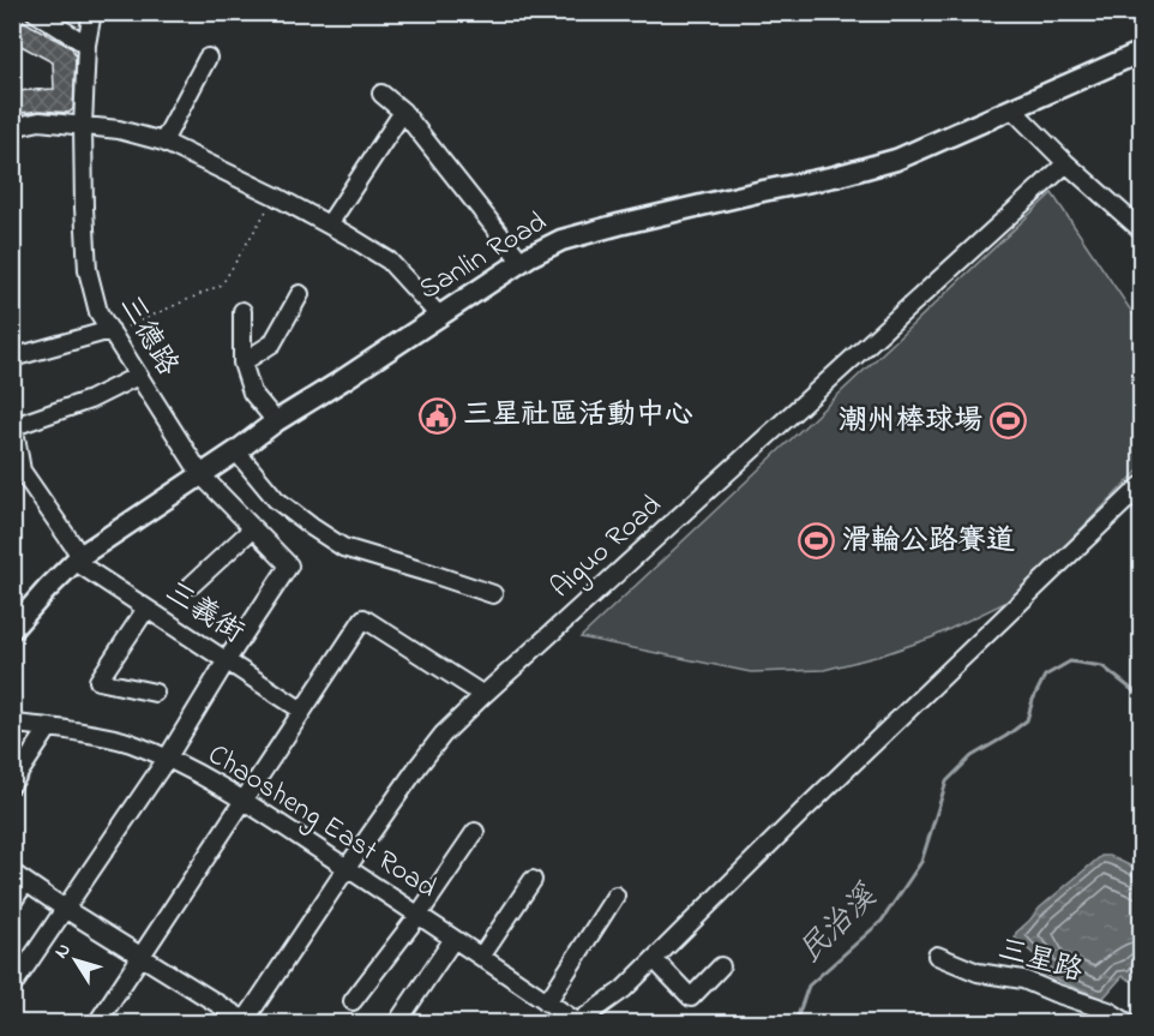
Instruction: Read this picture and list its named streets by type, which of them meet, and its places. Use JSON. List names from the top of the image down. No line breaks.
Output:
{"streets":{"main road":["Sanlin Road"],"street":["三德路","Aiguo Road","三義街","Chaosheng East Road","三星路"]},"crossings":[["Sanlin Road","三德路"],["Sanlin Road","三義街"],["三德路","三義街"],["Aiguo Road","Chaosheng East Road"]],"water":["民治溪"],"places":{"public building":["三星社區活動中心"],"sports":["潮州棒球場","滑輪公路賽道"]},"north":"top left"}
